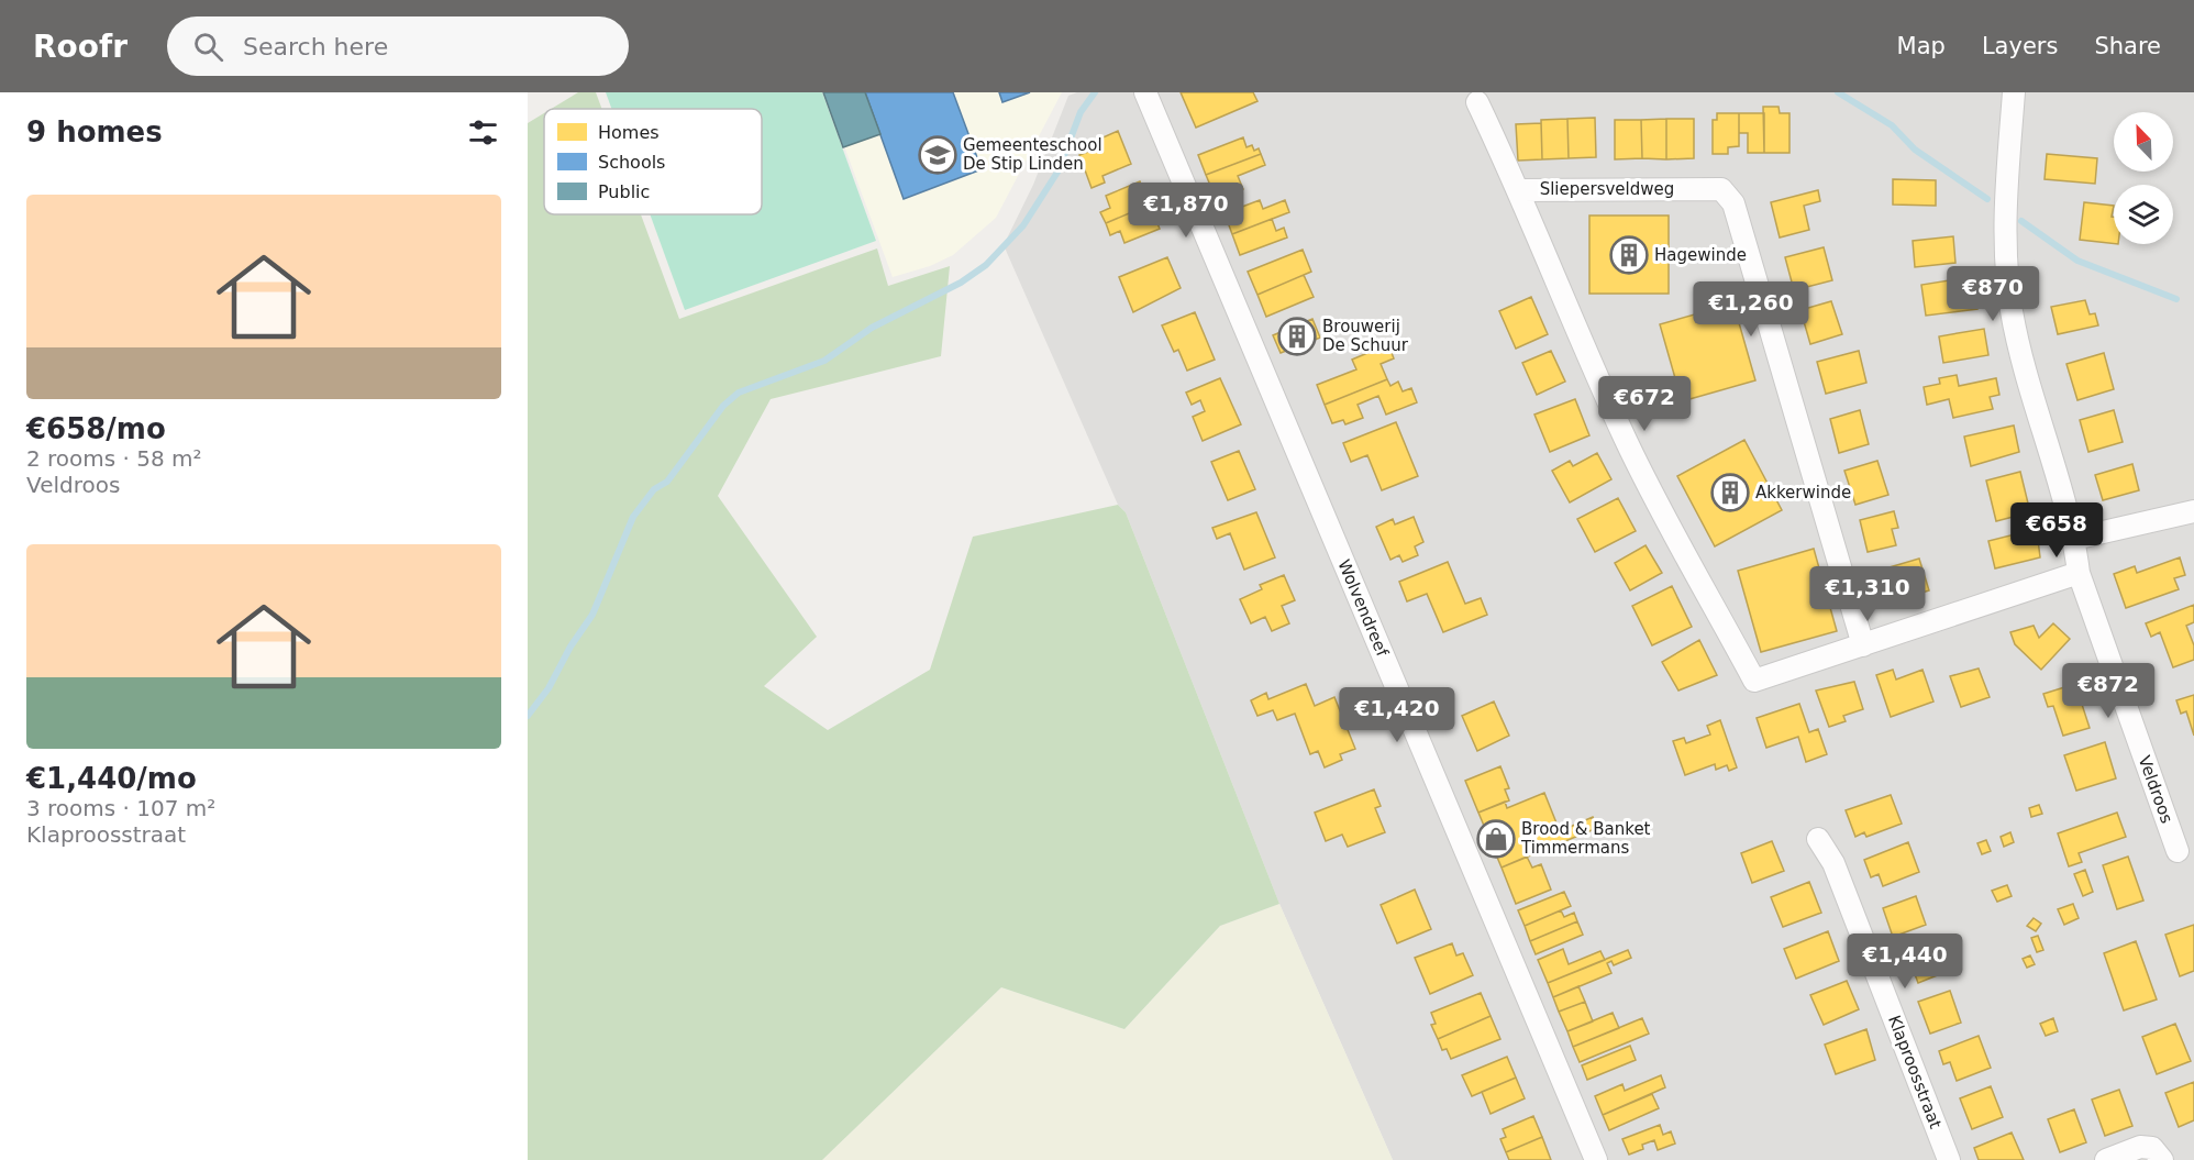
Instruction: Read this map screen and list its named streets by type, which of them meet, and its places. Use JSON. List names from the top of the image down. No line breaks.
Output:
{"streets":{"street":["Sliepersveldweg","Wolvendreef","Veldroos","Klaproosstraat"]},"places":{"school or university":["Gemeenteschool De Stip Linden"],"building":["Hagewinde","Brouwerij De Schuur","Akkerwinde"],"shop":["Brood & Banket Timmermans"]},"legend":["Homes","Schools","Public"],"north":"top left","page":{"header":"Roofr","search":"Search here","nav":["Map","Layers","Share"],"heading":"9 homes","list":[{"name":"€658/mo","note":"2 rooms · 58 m² · Veldroos"},{"name":"€1,440/mo","note":"3 rooms · 107 m² · Klaproosstraat"}],"price":["€1,870","€870","€1,260","€672","€658","€1,310","€872","€1,420","€1,440"]}}
